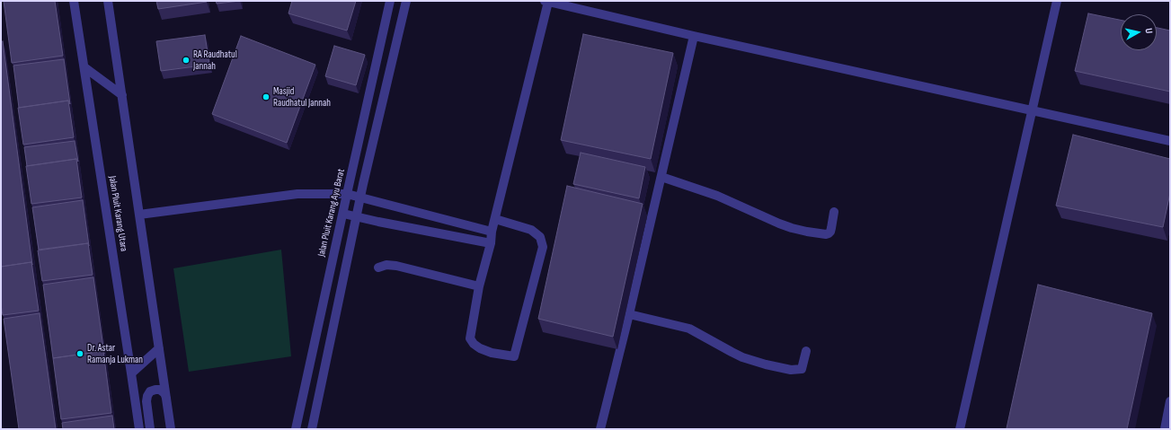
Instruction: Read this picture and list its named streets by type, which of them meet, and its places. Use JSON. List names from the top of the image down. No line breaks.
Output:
{"streets":{"street":["Jalan Pluit Karang Ayu Barat","Jalan Pluit Karang Utara"]},"places":["RA Raudhatul Jannah","Masjid Raudhatul Jannah","Dr. Astar Ramanja Lukman"],"north":"right"}
